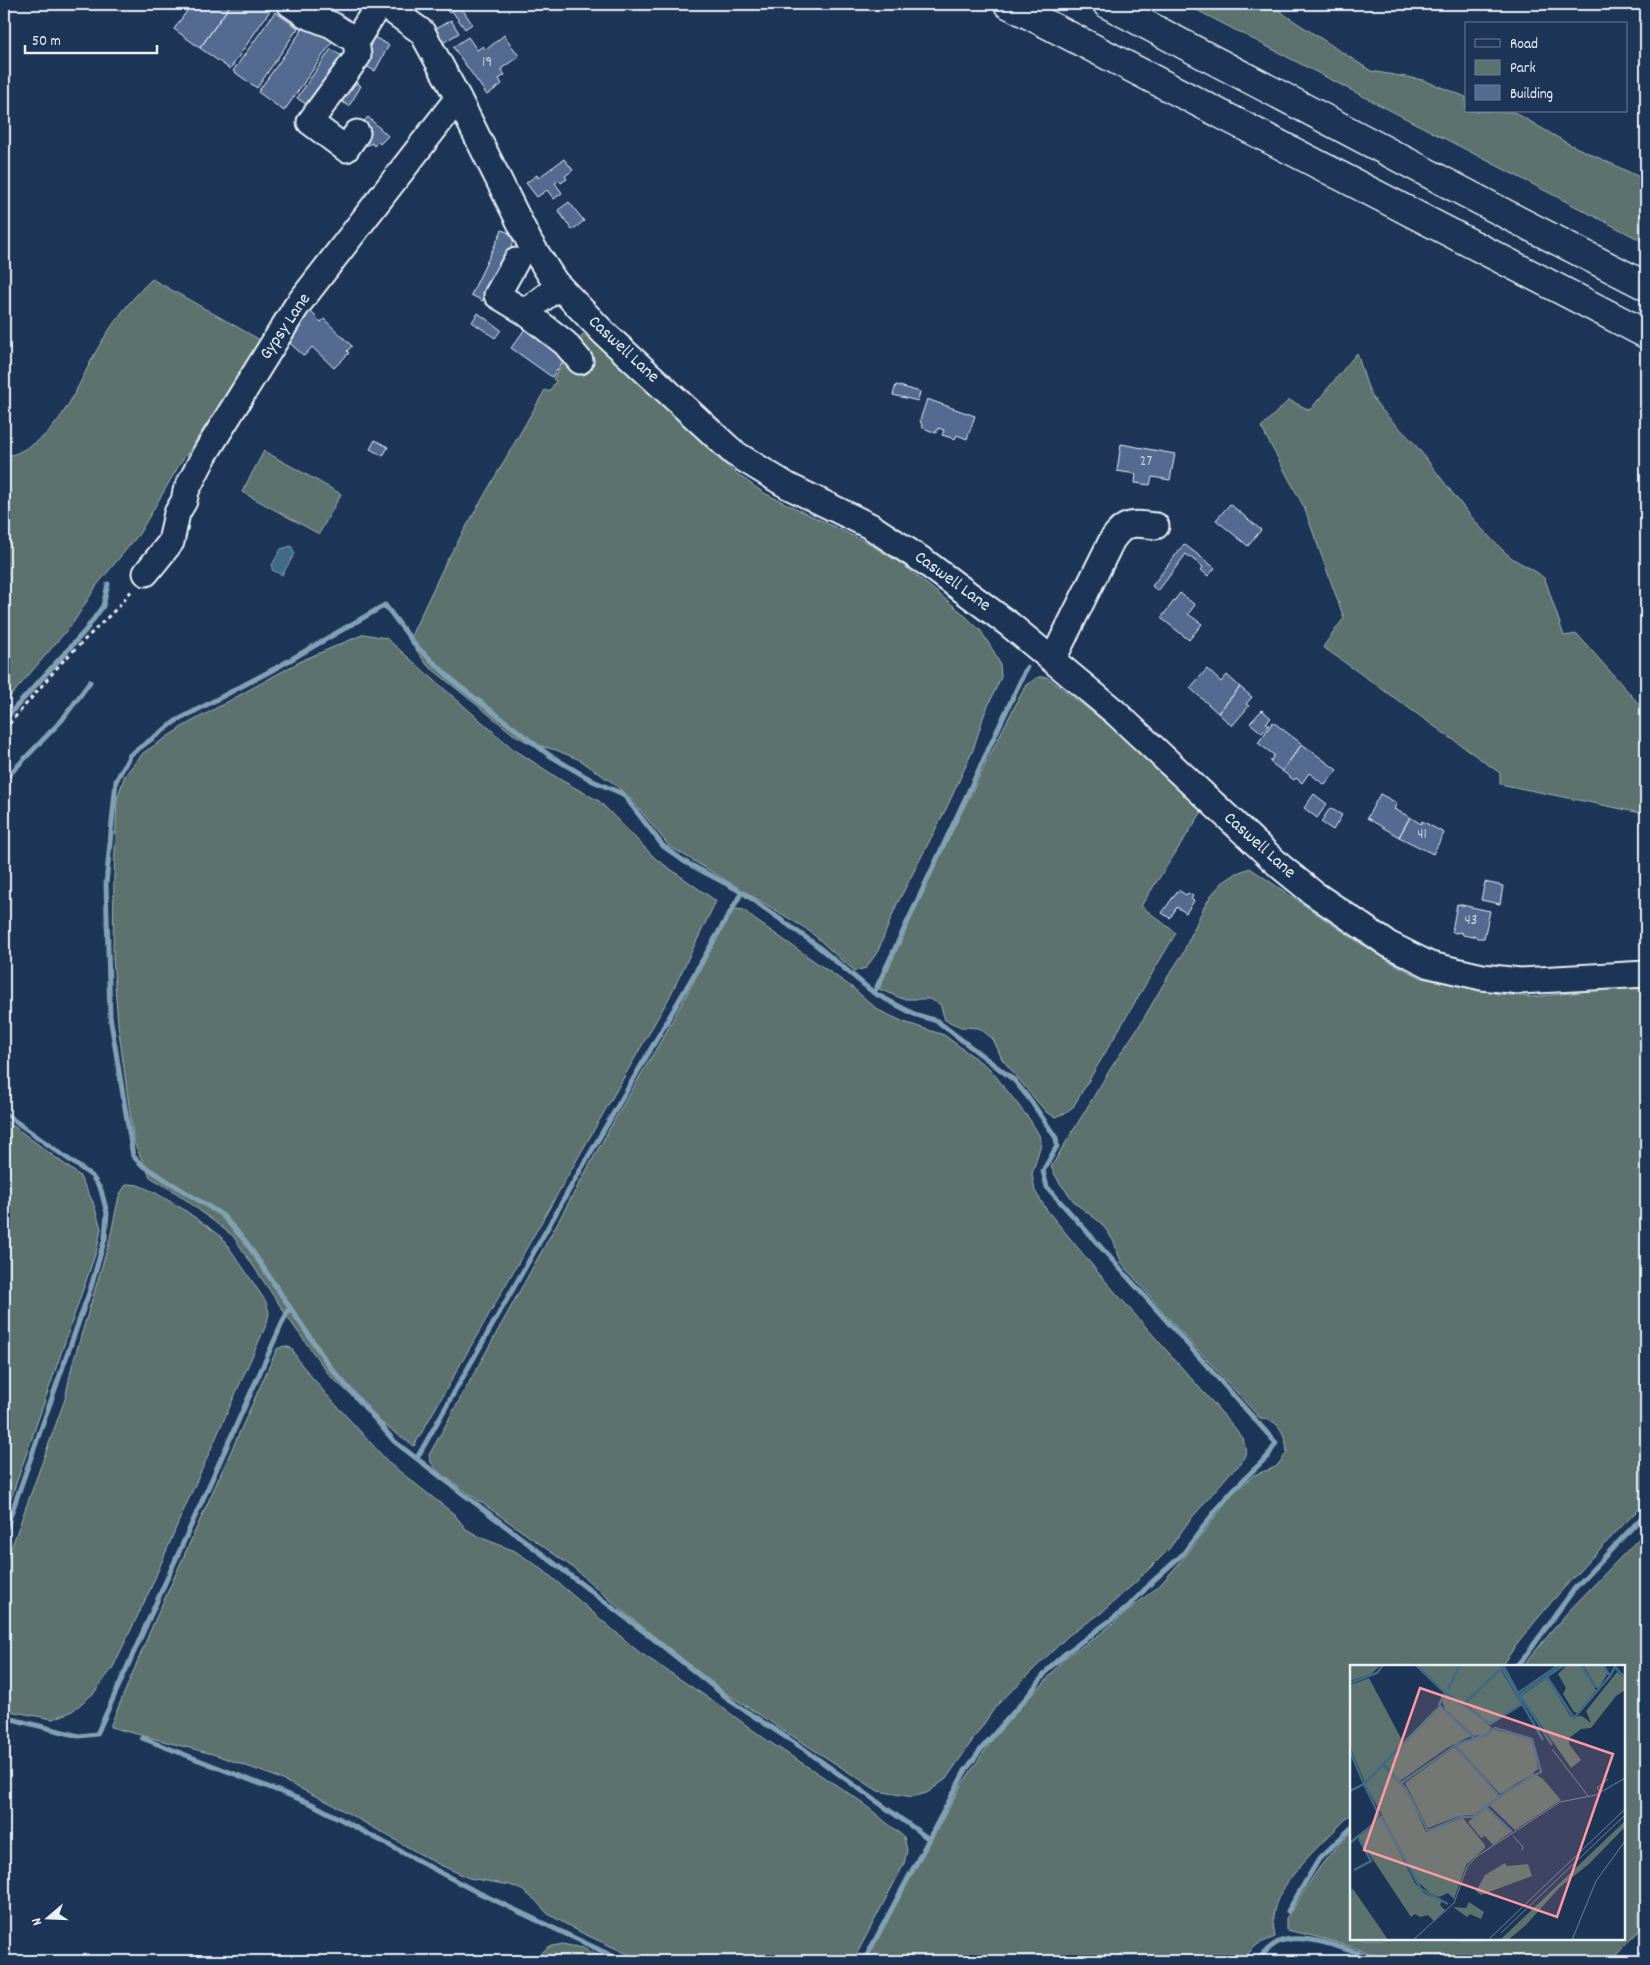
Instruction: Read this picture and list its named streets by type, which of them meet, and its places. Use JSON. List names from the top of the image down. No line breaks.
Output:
{"streets":{"street":["Gypsy Lane","Caswell Lane"]},"crossings":[["Gypsy Lane","Caswell Lane"]],"house_numbers":["19","27","41","43"],"legend":["Road","Park","Building"],"scale_bar":"50 m","north":"left"}
